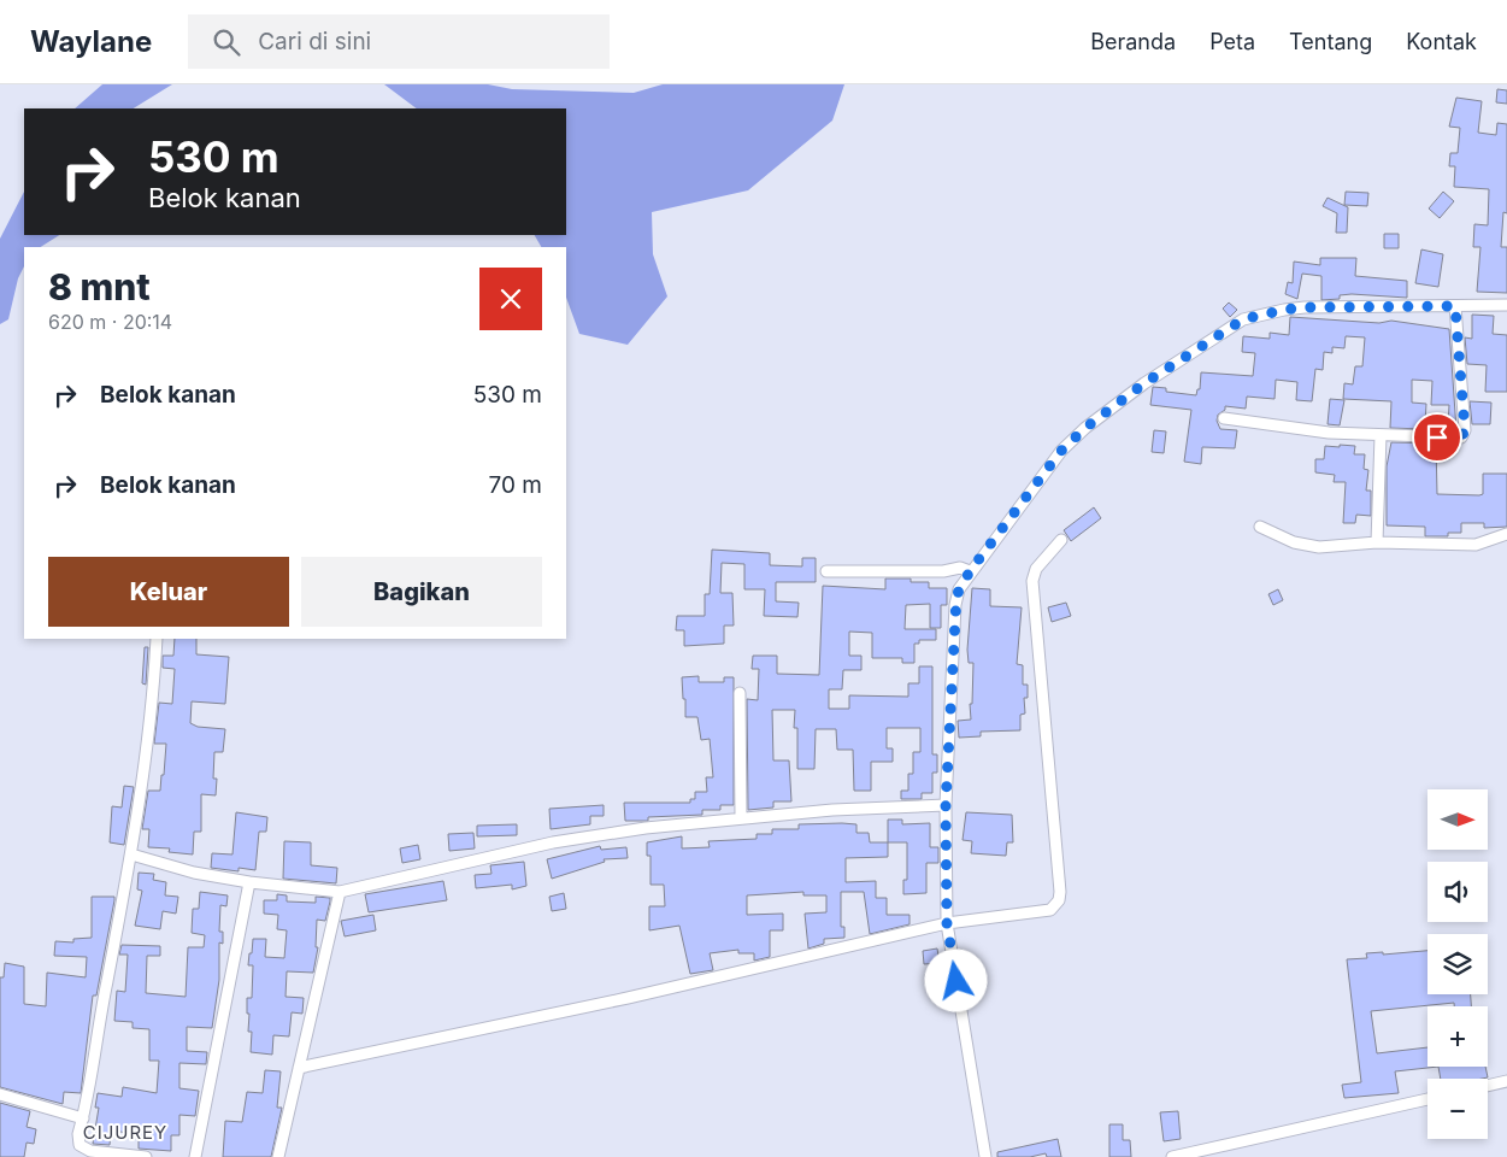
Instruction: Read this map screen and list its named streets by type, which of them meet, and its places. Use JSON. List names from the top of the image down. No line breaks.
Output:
{"districts":["CIJUREY"],"north":"right","page":{"header":"Waylane","search":"Cari di sini","nav":["Beranda","Peta","Tentang","Kontak"],"turn":["530 m","Belok kanan"],"heading":["8 mnt","620 m · 20:14"],"list":[{"name":"Belok kanan","value":"530 m"},{"name":"Belok kanan","value":"70 m"}],"buttons":["Keluar","Bagikan"],"map_buttons":["+","−"]}}
